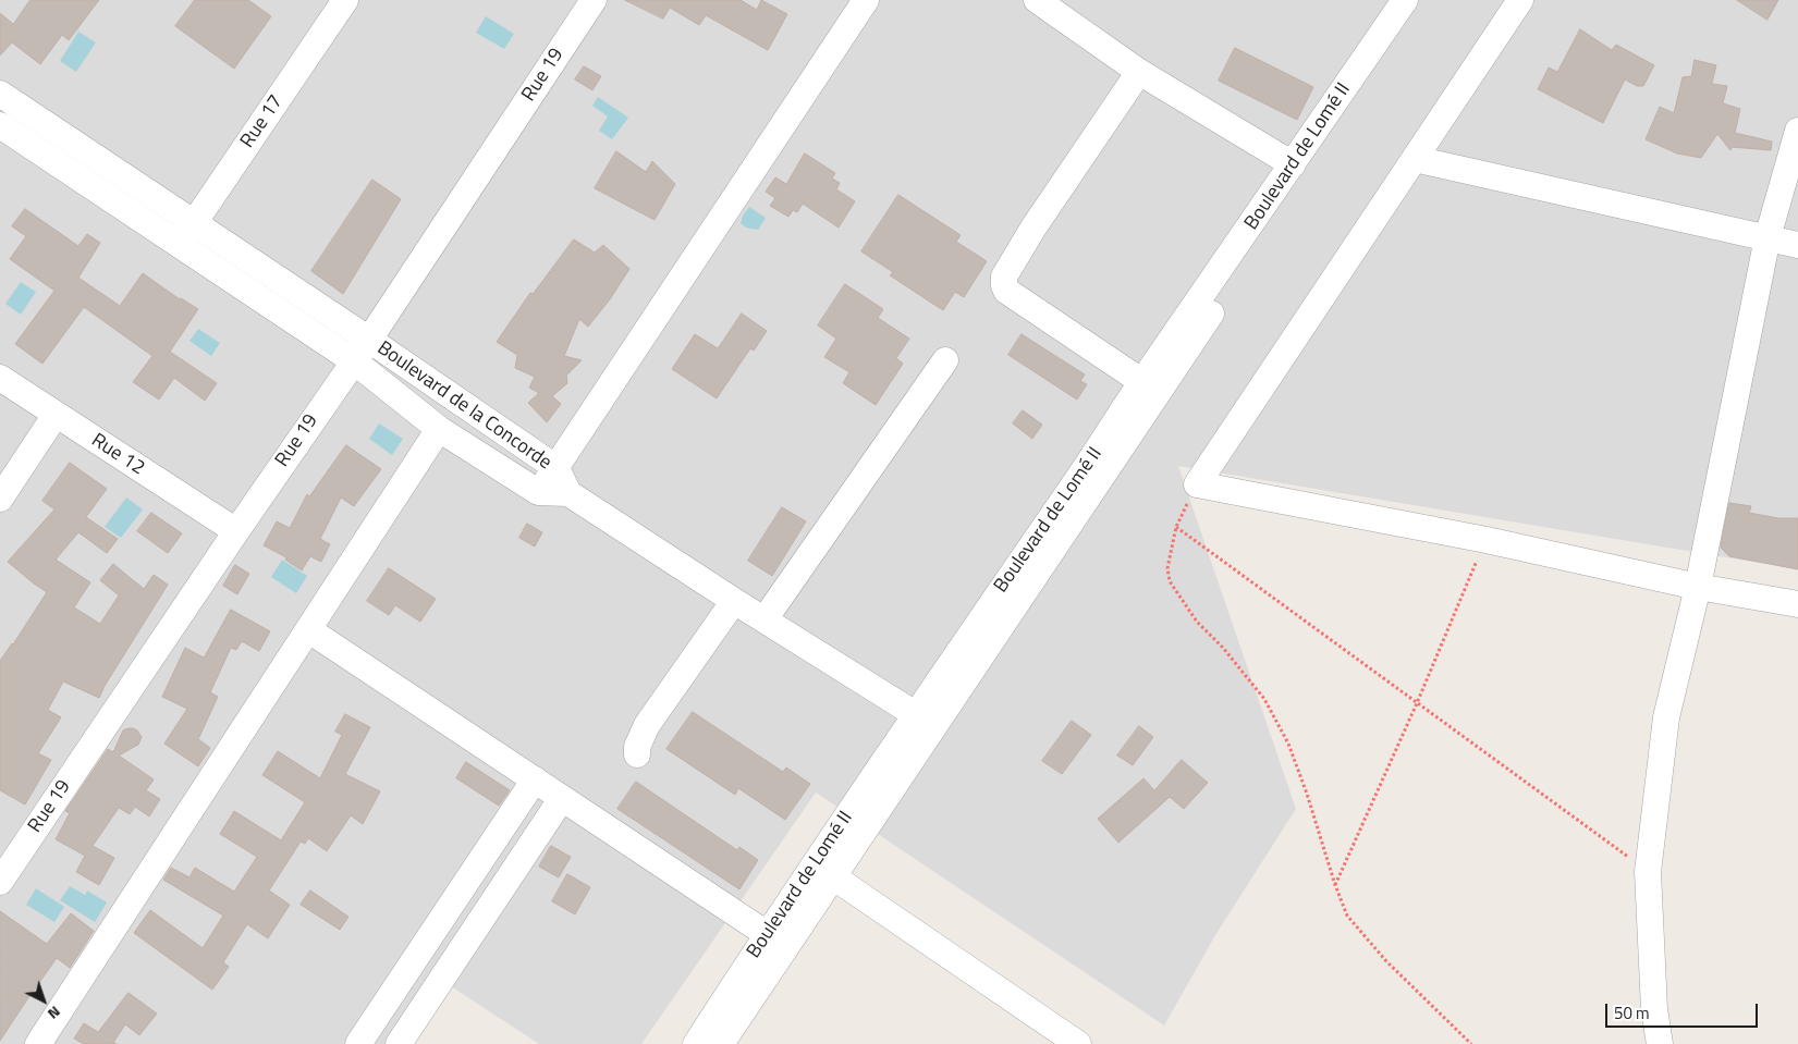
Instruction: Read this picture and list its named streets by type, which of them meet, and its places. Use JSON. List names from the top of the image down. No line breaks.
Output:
{"streets":{"street":["Rue 19","Rue 17","Boulevard de Lomé II","Boulevard de la Concorde","Rue 12"]},"crossings":[["Rue 19","Boulevard de la Concorde"],["Rue 19","Rue 12"],["Rue 17","Boulevard de la Concorde"]],"scale_bar":"50 m","north":"bottom right"}
